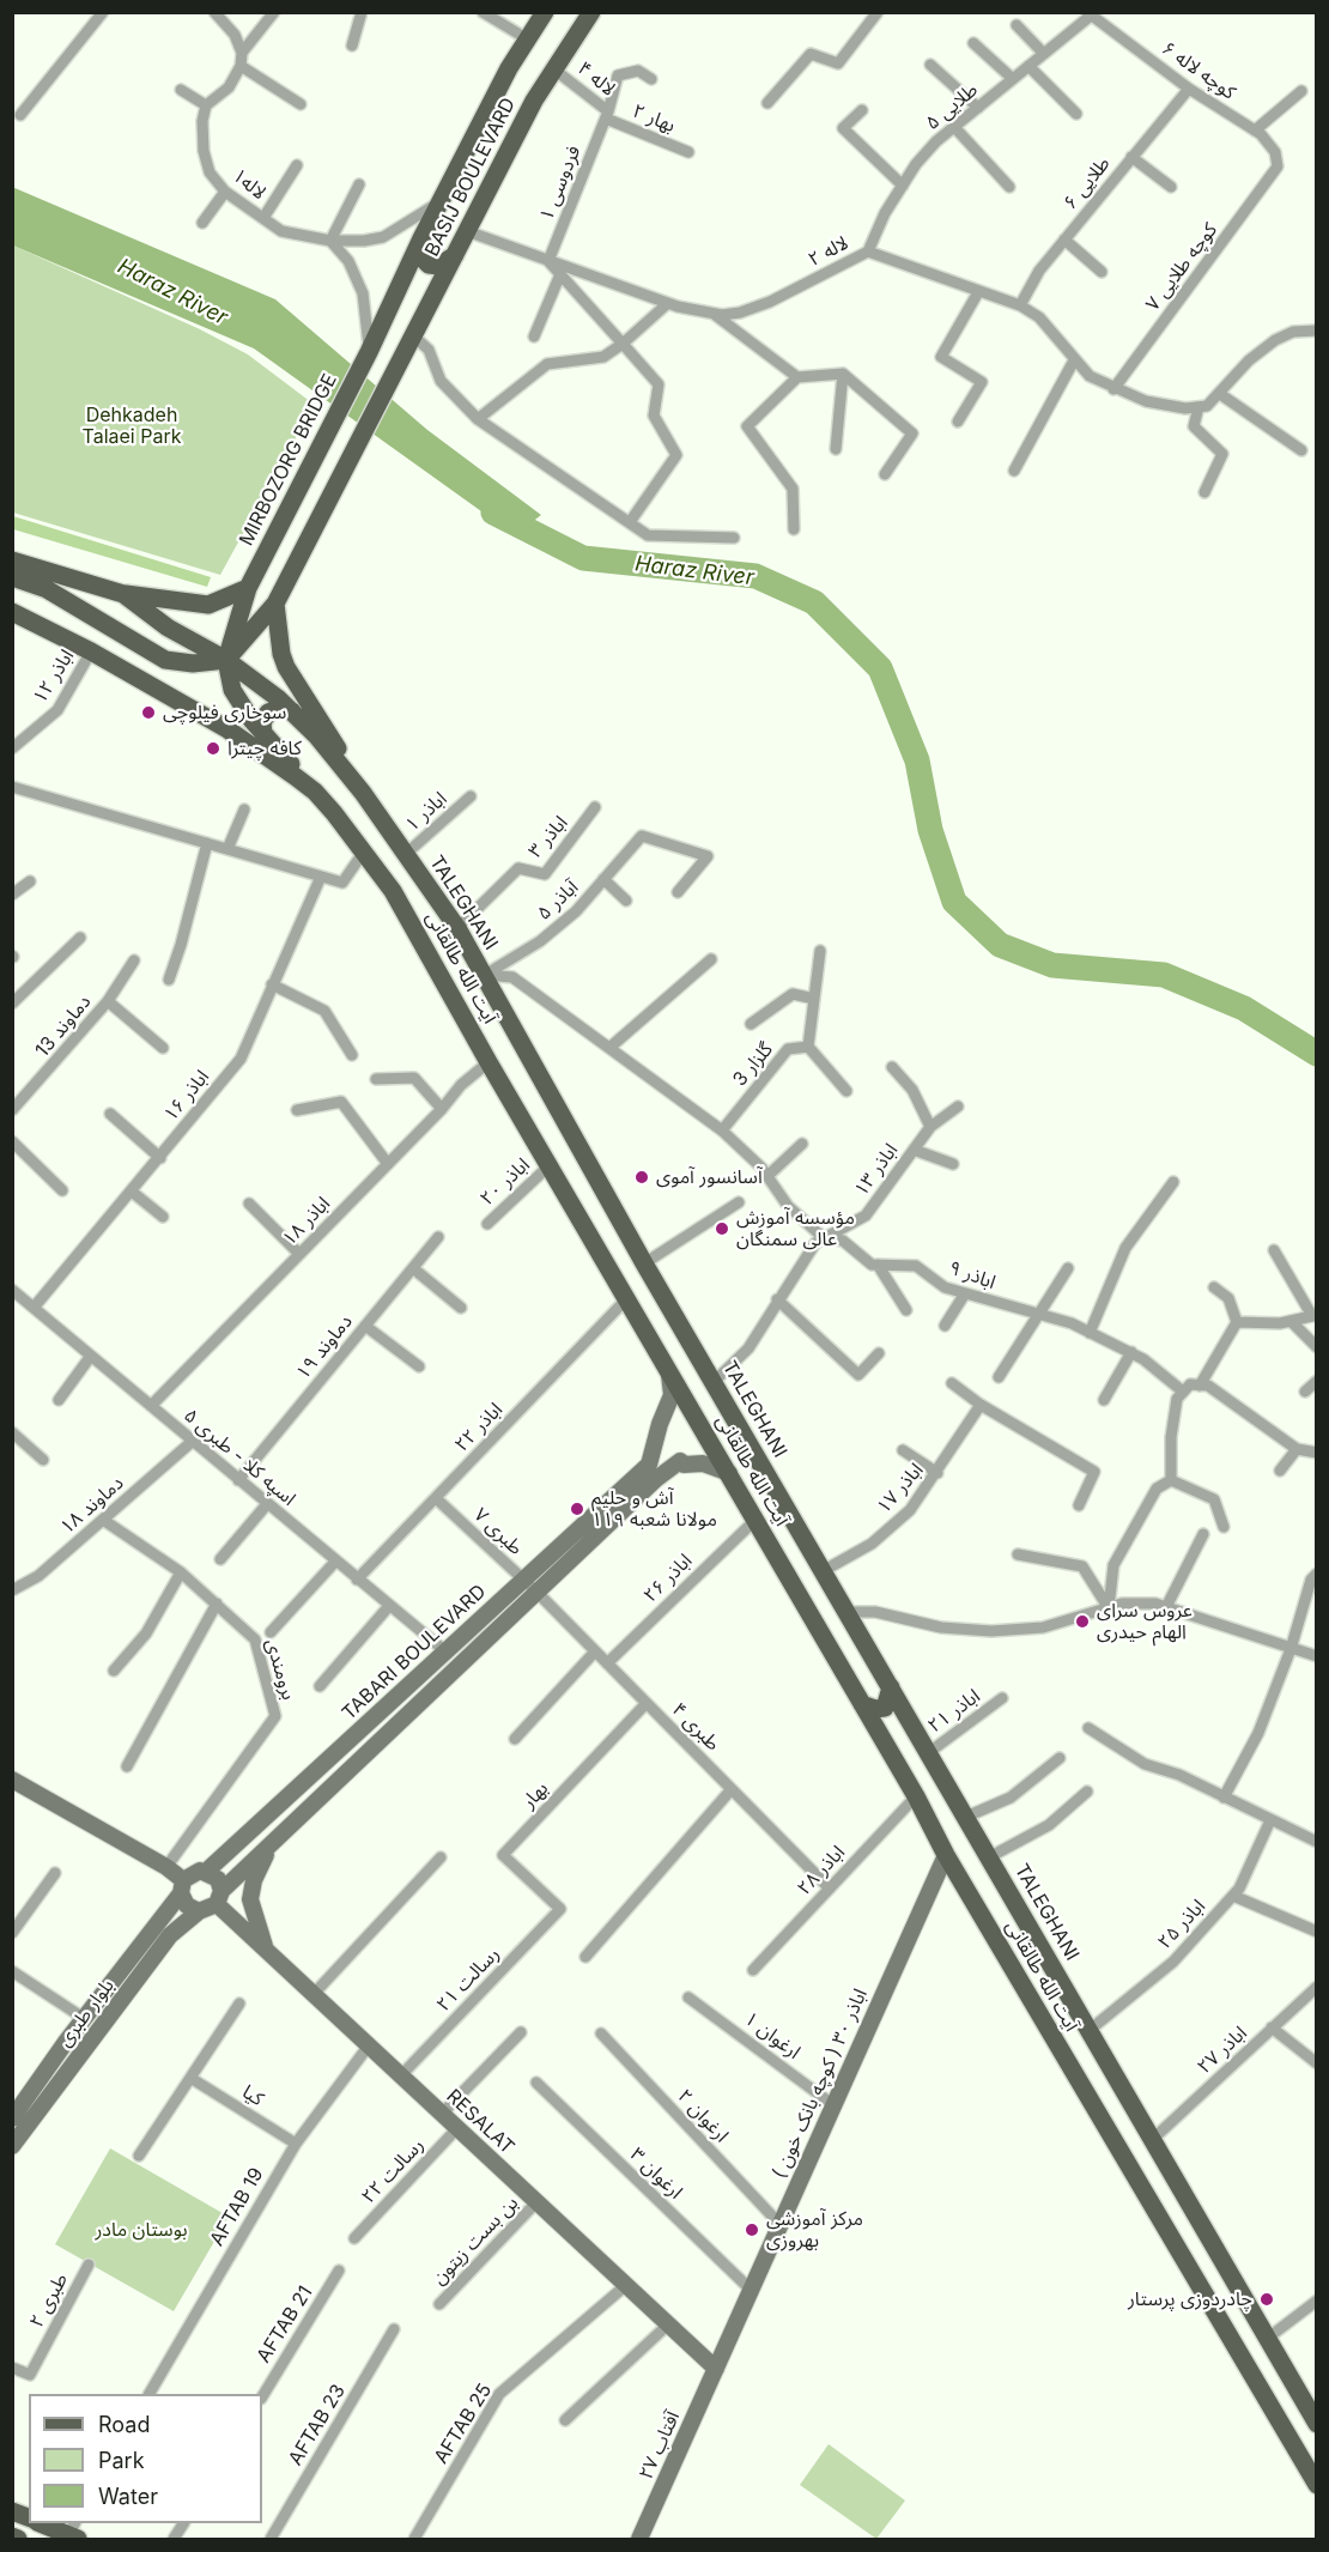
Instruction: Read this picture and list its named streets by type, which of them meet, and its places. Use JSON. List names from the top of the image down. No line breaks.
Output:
{"streets":{"main road":["BASIJ BOULEVARD","MIRBOZORG BRIDGE","TALEGHANI","آیت الله طالقانی","TABARI BOULEVARD","بلوار طبری","اباذر ۳۰ ( کوچه بانک خون )","RESALAT","آفتاب ۲۷"],"street":["کوچه لاله ۶","لاله ۴","طلایی ۵","بهار ۲","فردوسی ۱","طلایی ۶","لاله۱","لاله ۲","کوچه طلایی ۷","اباذر ۱۲","اباذر ۱","اباذر ۳","آباذر ۵","دماوند 13","گلزار 3","اباذر ۱۶","اباذر ۱۳","اباذر ۲۰","اباذر ۱۸","اباذر ۹","دماوند ۱۹","اباذر ۲۲","اسپه کلا - طبری ۵","اباذر ۱۷","دماوند ۱۸","طبری ۷","اباذر ۲۶","برومندی","اباذر ۲۱","طبری ۴","بهار","اباذر ۲۸","اباذر ۲۵","رسالت ۲۱","ارغوان ۱","اباذر ۲۷","کیا","ارغوان ۲","رسالت ۲۲","ارغوان ۳","AFTAB 19","بن بست زیتون","طبری ۲","AFTAB 21","AFTAB 25","AFTAB 23"]},"crossings":[["کوچه لاله ۶","طلایی ۵"],["کوچه لاله ۶","طلایی ۶"],["کوچه لاله ۶","کوچه طلایی ۷"],["لاله ۴","بهار ۲"],["لاله ۴","BASIJ BOULEVARD"],["لاله ۴","فردوسی ۱"],["طلایی ۵","لاله ۲"],["بهار ۲","فردوسی ۱"],["BASIJ BOULEVARD","لاله۱"],["BASIJ BOULEVARD","لاله ۲"],["BASIJ BOULEVARD","MIRBOZORG BRIDGE"],["فردوسی ۱","لاله ۲"],["طلایی ۶","لاله ۲"],["لاله ۲","کوچه طلایی ۷"],["MIRBOZORG BRIDGE","TALEGHANI"],["اباذر ۱۲","آیت الله طالقانی"],["اباذر ۱","TALEGHANI"],["اباذر ۳","TALEGHANI"],["آباذر ۵","TALEGHANI"],["TALEGHANI","اباذر ۱۳"],["TALEGHANI","اباذر ۱۷"],["TALEGHANI","اباذر ۲۱"],["TALEGHANI","اباذر ۲۵"],["TALEGHANI","اباذر ۲۷"],["آیت الله طالقانی","اباذر ۲۰"],["آیت الله طالقانی","اباذر ۱۸"],["آیت الله طالقانی","اباذر ۲۲"],["آیت الله طالقانی","اباذر ۲۶"],["آیت الله طالقانی","اباذر ۲۸"],["آیت الله طالقانی","اباذر ۳۰ ( کوچه بانک خون )"],["اباذر ۱۶","اسپه کلا - طبری ۵"],["اباذر ۱۸","اسپه کلا - طبری ۵"],["دماوند ۱۹","اسپه کلا - طبری ۵"],["اباذر ۲۲","اسپه کلا - طبری ۵"],["اباذر ۲۲","طبری ۷"],["اسپه کلا - طبری ۵","دماوند ۱۸"],["اسپه کلا - طبری ۵","TABARI BOULEVARD"],["دماوند ۱۸","برومندی"],["طبری ۷","TABARI BOULEVARD"],["طبری ۷","طبری ۴"],["اباذر ۲۶","طبری ۴"],["TABARI BOULEVARD","طبری ۴"],["TABARI BOULEVARD","بلوار طبری"],["TABARI BOULEVARD","RESALAT"],["طبری ۴","بهار"],["طبری ۴","اباذر ۲۸"],["بهار","رسالت ۲۱"],["رسالت ۲۱","RESALAT"],["بلوار طبری","RESALAT"],["ارغوان ۱","اباذر ۳۰ ( کوچه بانک خون )"],["اباذر ۳۰ ( کوچه بانک خون )","ارغوان ۲"],["اباذر ۳۰ ( کوچه بانک خون )","RESALAT"],["اباذر ۳۰ ( کوچه بانک خون )","ارغوان ۳"],["اباذر ۳۰ ( کوچه بانک خون )","آفتاب ۲۷"],["کیا","AFTAB 19"],["RESALAT","رسالت ۲۲"],["RESALAT","AFTAB 19"],["RESALAT","بن بست زیتون"],["RESALAT","AFTAB 25"],["RESALAT","آفتاب ۲۷"]],"water":["Haraz River"],"parks":["Dehkadeh Talaei Park","بوستان مادر"],"places":["سوخاری فیلوچی","کافه چیترا","آسانسور آموی","مؤسسه آموزش عالی سمنگان","آش و حلیم مولانا شعبه ۱۱۹","عروس سرای الهام حیدری","مرکز آموزشی بهروزی","چادردوزی پرستار"],"legend":["Road","Park","Water"]}
